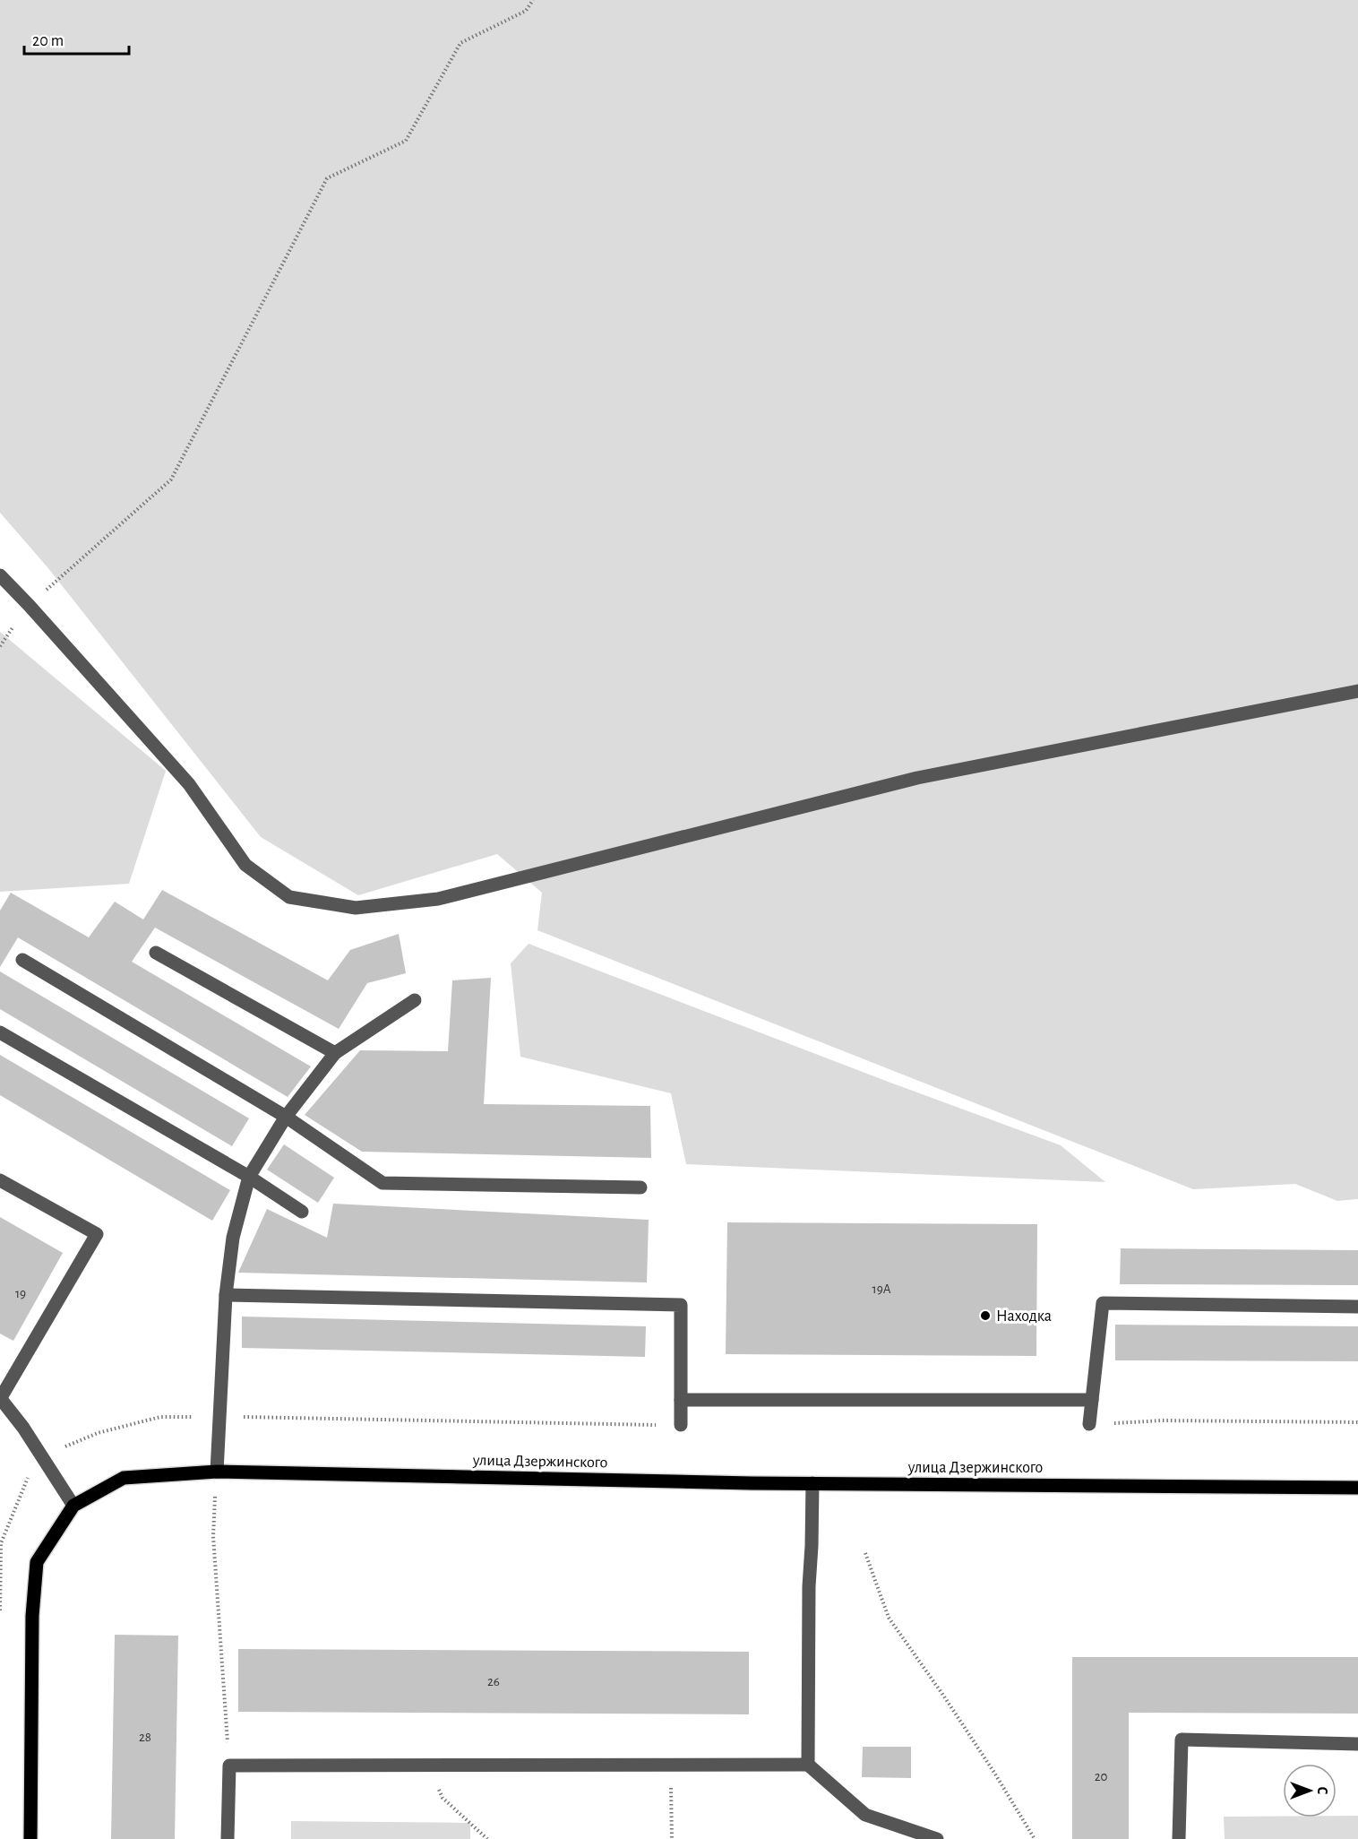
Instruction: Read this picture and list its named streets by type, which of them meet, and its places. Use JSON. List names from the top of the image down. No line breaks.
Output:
{"streets":{"main road":["улица Дзержинского"]},"places":["Находка"],"house_numbers":["19А","19","26","28","20"],"scale_bar":"20 m","north":"right"}
